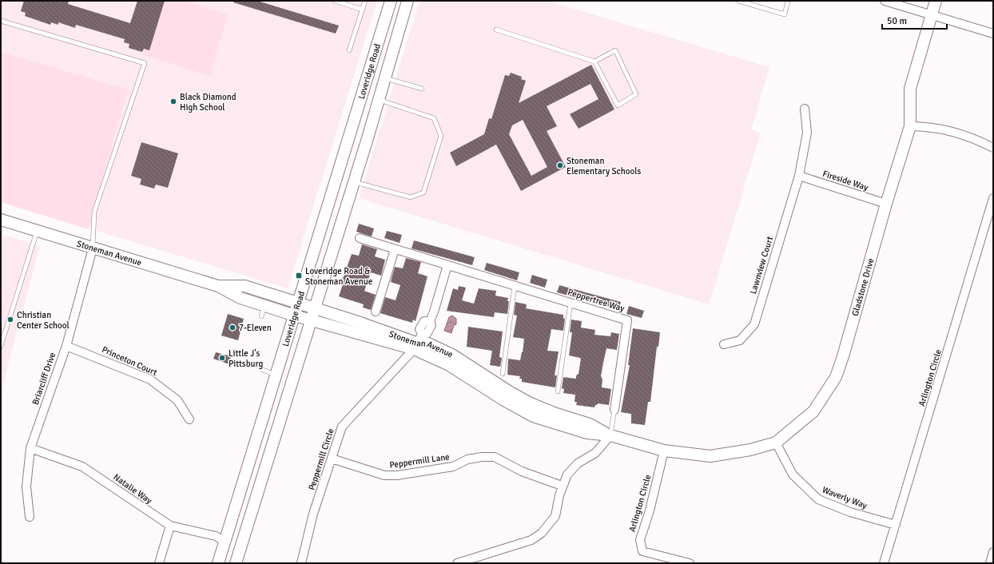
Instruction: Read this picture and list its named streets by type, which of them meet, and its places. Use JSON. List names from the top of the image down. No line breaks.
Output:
{"streets":{"street":["Loveridge Road","Fireside Way","Stoneman Avenue","Lawnview Court","Gladstone Drive","Peppertree Way","Princeton Court","Arlington Circle","Briarcliff Drive","Peppermill Circle","Peppermill Lane","Natalie Way","Waverly Way"]},"crossings":[["Loveridge Road","Stoneman Avenue"],["Loveridge Road","Natalie Way"],["Fireside Way","Lawnview Court"],["Fireside Way","Gladstone Drive"],["Stoneman Avenue","Gladstone Drive"],["Stoneman Avenue","Peppertree Way"],["Stoneman Avenue","Arlington Circle"],["Stoneman Avenue","Briarcliff Drive"],["Stoneman Avenue","Peppermill Circle"],["Gladstone Drive","Arlington Circle"],["Gladstone Drive","Waverly Way"],["Princeton Court","Briarcliff Drive"],["Arlington Circle","Waverly Way"],["Briarcliff Drive","Natalie Way"],["Peppermill Circle","Peppermill Lane"]],"places":{"other":["Black Diamond High School","Stoneman Elementary Schools","Christian Center School","7-Eleven","Little J's Pittsburg"],"transit":["Loveridge Road & Stoneman Avenue"]},"scale_bar":"50 m"}
